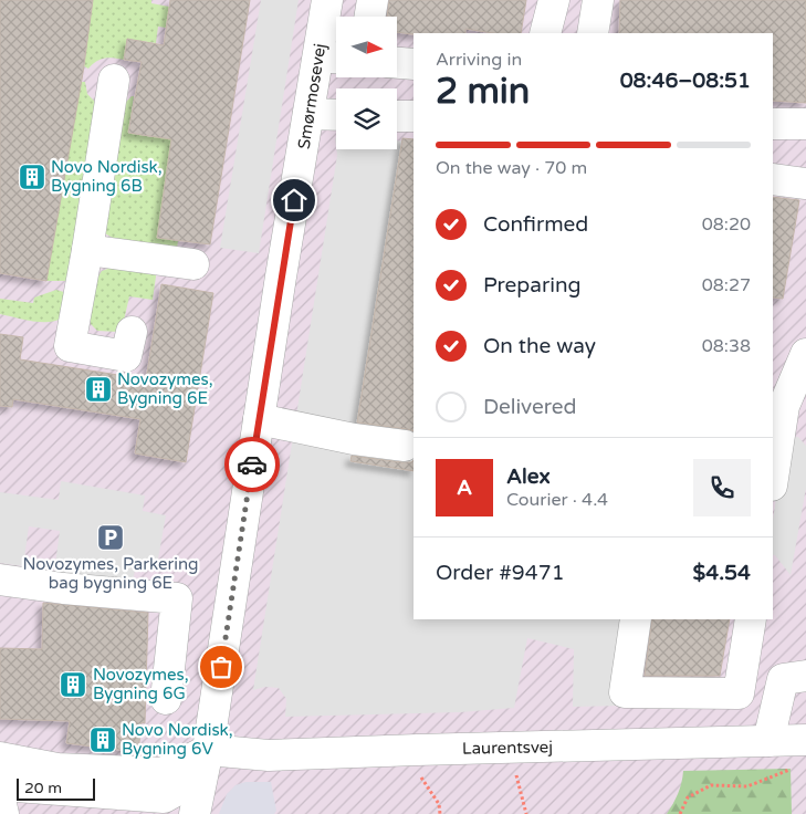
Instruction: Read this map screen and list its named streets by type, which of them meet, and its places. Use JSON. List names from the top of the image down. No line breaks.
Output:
{"streets":{"street":["Smørmosevej","Laurentsvej"]},"crossings":[["Smørmosevej","Laurentsvej"]],"places":{"building":["Novo Nordisk, Bygning 6B","Novozymes, Bygning 6E","Novozymes, Bygning 6G","Novo Nordisk, Bygning 6V"],"parking":["Novozymes, Parkering bag bygning 6E"]},"scale_bar":"20 m","north":"right","page":{"heading":["2 min","Arriving in","08:46–08:51"],"panel":["Alex","Courier · 4.4","Order #9471","$4.54"],"bar":"On the way · 70 m","list":[["Confirmed","08:20"],["Preparing","08:27"],["On the way","08:38"],"Delivered"],"round":"A","scale":"20 m"}}
